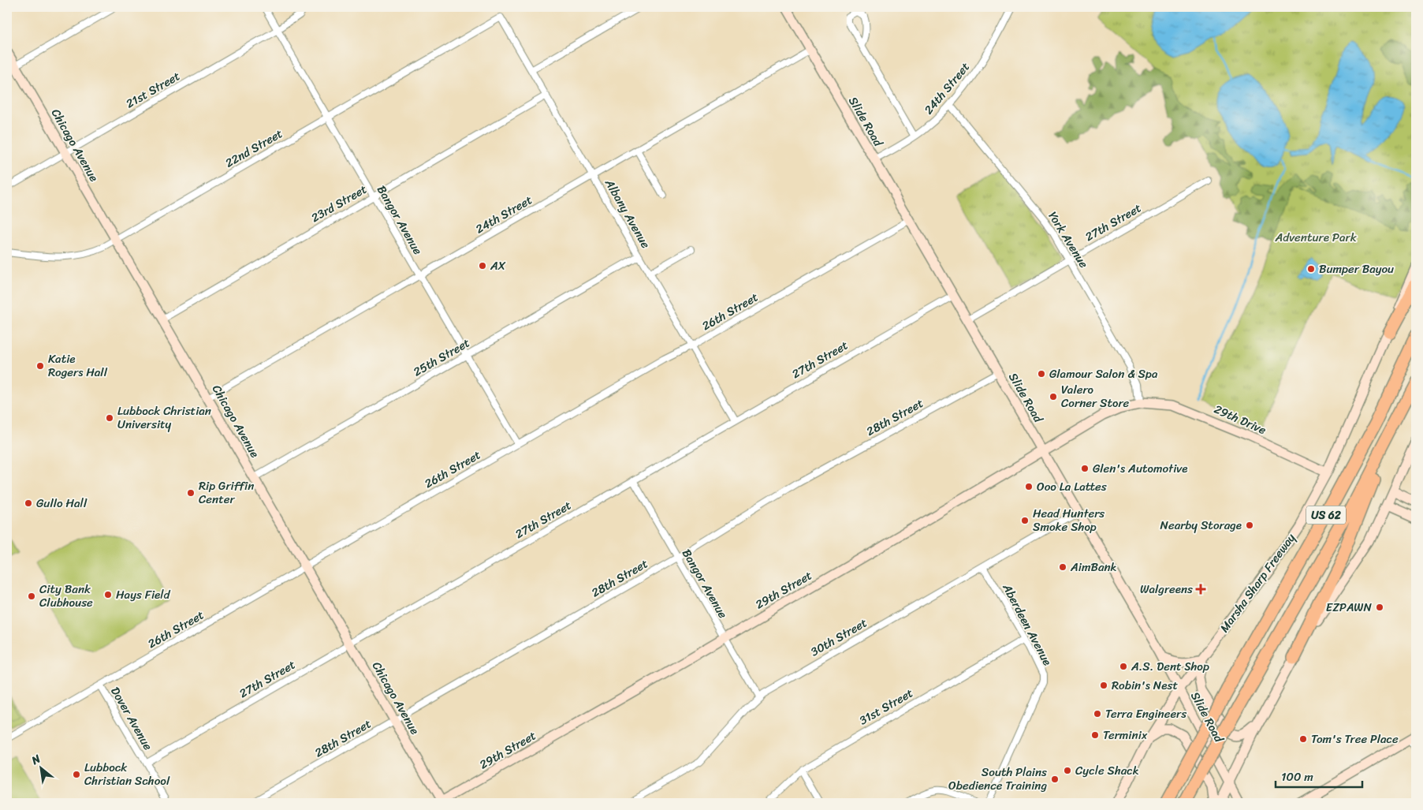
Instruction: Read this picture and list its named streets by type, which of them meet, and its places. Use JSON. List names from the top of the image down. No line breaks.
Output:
{"streets":{"highway":["US 62","Marsha Sharp Freeway"],"main road":["Slide Road","Chicago Avenue","29th Drive","29th Street"],"street":["24th Street","21st Street","22nd Street","23rd Street","Albany Avenue","Bangor Avenue","27th Street","York Avenue","26th Street","25th Street","28th Street","Aberdeen Avenue","30th Street","31st Street","Dover Avenue"]},"crossings":[["24th Street","Slide Road"],["24th Street","Chicago Avenue"],["24th Street","Albany Avenue"],["24th Street","Bangor Avenue"],["24th Street","York Avenue"],["21st Street","Chicago Avenue"],["21st Street","Bangor Avenue"],["Slide Road","27th Street"],["Slide Road","26th Street"],["Slide Road","28th Street"],["Slide Road","Marsha Sharp Freeway"],["Slide Road","29th Street"],["Slide Road","30th Street"],["Chicago Avenue","22nd Street"],["Chicago Avenue","23rd Street"],["Chicago Avenue","27th Street"],["Chicago Avenue","26th Street"],["Chicago Avenue","25th Street"],["Chicago Avenue","28th Street"],["Chicago Avenue","29th Street"],["22nd Street","Albany Avenue"],["22nd Street","Bangor Avenue"],["23rd Street","Albany Avenue"],["23rd Street","Bangor Avenue"],["Albany Avenue","27th Street"],["Albany Avenue","26th Street"],["Albany Avenue","25th Street"],["Bangor Avenue","27th Street"],["Bangor Avenue","26th Street"],["Bangor Avenue","25th Street"],["Bangor Avenue","28th Street"],["Bangor Avenue","29th Street"],["Bangor Avenue","30th Street"],["27th Street","York Avenue"],["27th Street","Dover Avenue"],["York Avenue","29th Drive"],["York Avenue","29th Street"],["26th Street","Dover Avenue"],["29th Drive","Marsha Sharp Freeway"],["29th Drive","29th Street"],["Aberdeen Avenue","30th Street"],["Aberdeen Avenue","31st Street"]],"parks":["Adventure Park"],"places":{"other":["AX","Bumper Bayou","Katie Rogers Hall","Glamour Salon & Spa","Valero Corner Store","Lubbock Christian University","Glen's Automotive","Ooo La Lattes","Rip Griffin Center","Gullo Hall","Head Hunters Smoke Shop","Nearby Storage","AimBank","Hays Field","City Bank Clubhouse","EZPAWN","A.S. Dent Shop","Robin's Nest","Terra Engineers","Terminix","Tom's Tree Place","Cycle Shack","Lubbock Christian School","South Plains Obedience Training"],"health":["Walgreens"]},"scale_bar":"100 m","north":"top left"}
